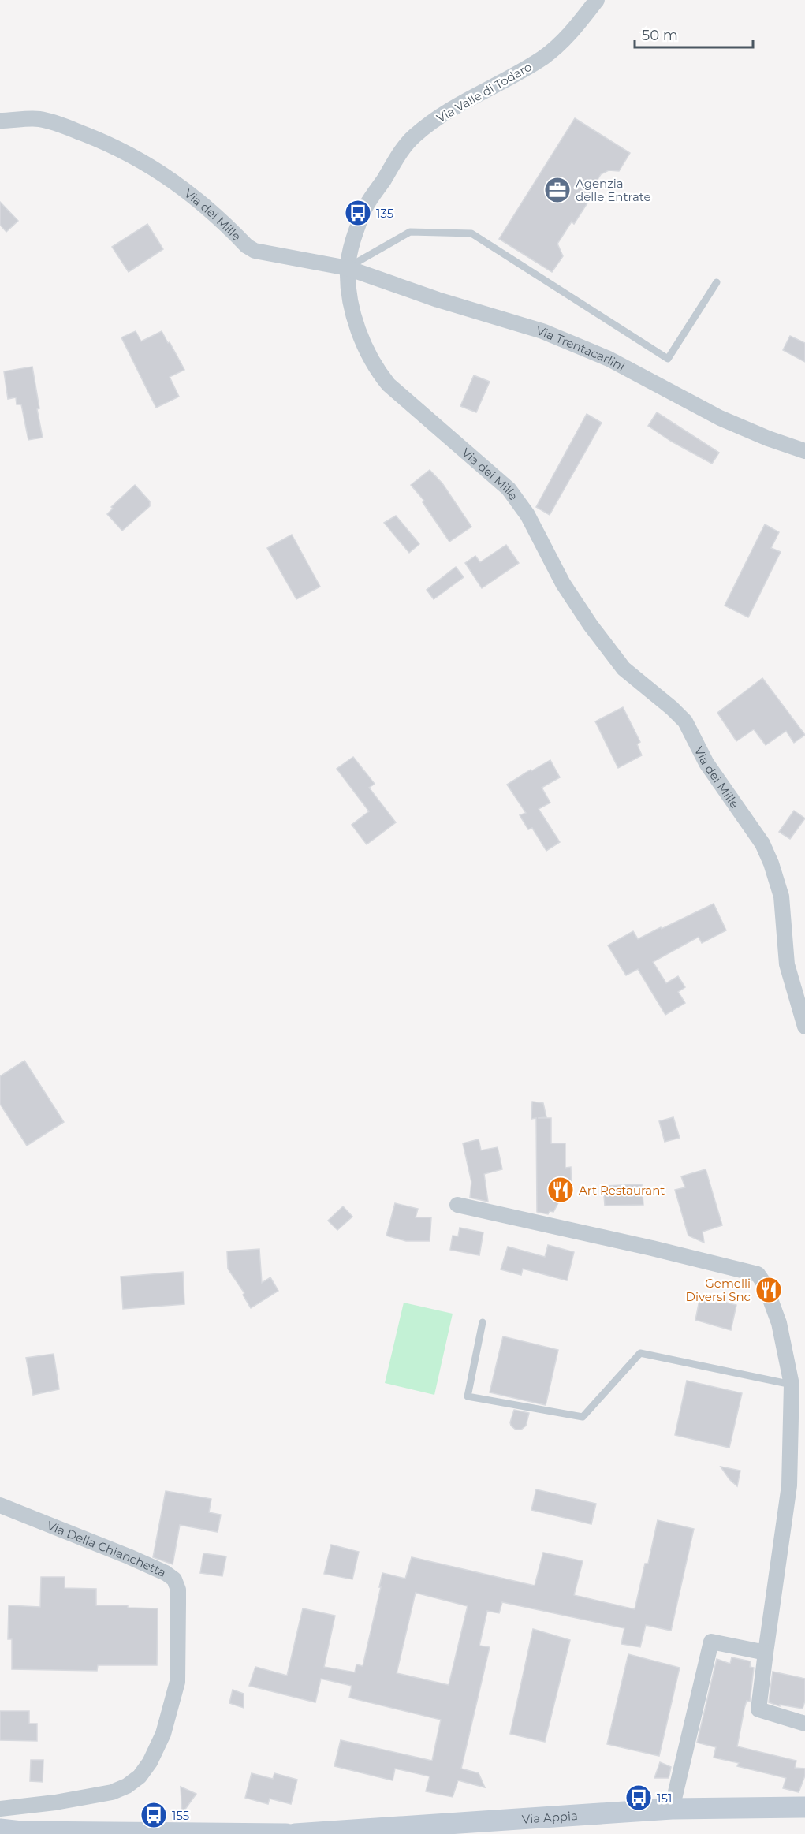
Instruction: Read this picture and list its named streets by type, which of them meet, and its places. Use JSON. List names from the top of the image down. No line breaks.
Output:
{"streets":{"main road":["Via Appia"],"street":["Via Valle di Todaro","Via dei Mille","Via Trentacarlini","Via Della Chianchetta"]},"crossings":[["Via Valle di Todaro","Via dei Mille"],["Via Valle di Todaro","Via Trentacarlini"],["Via dei Mille","Via Trentacarlini"]],"places":{"office":["Agenzia delle Entrate"],"bus stop":["135","151","155"],"restaurant":["Art Restaurant","Gemelli Diversi Snc"]},"scale_bar":"50 m"}
